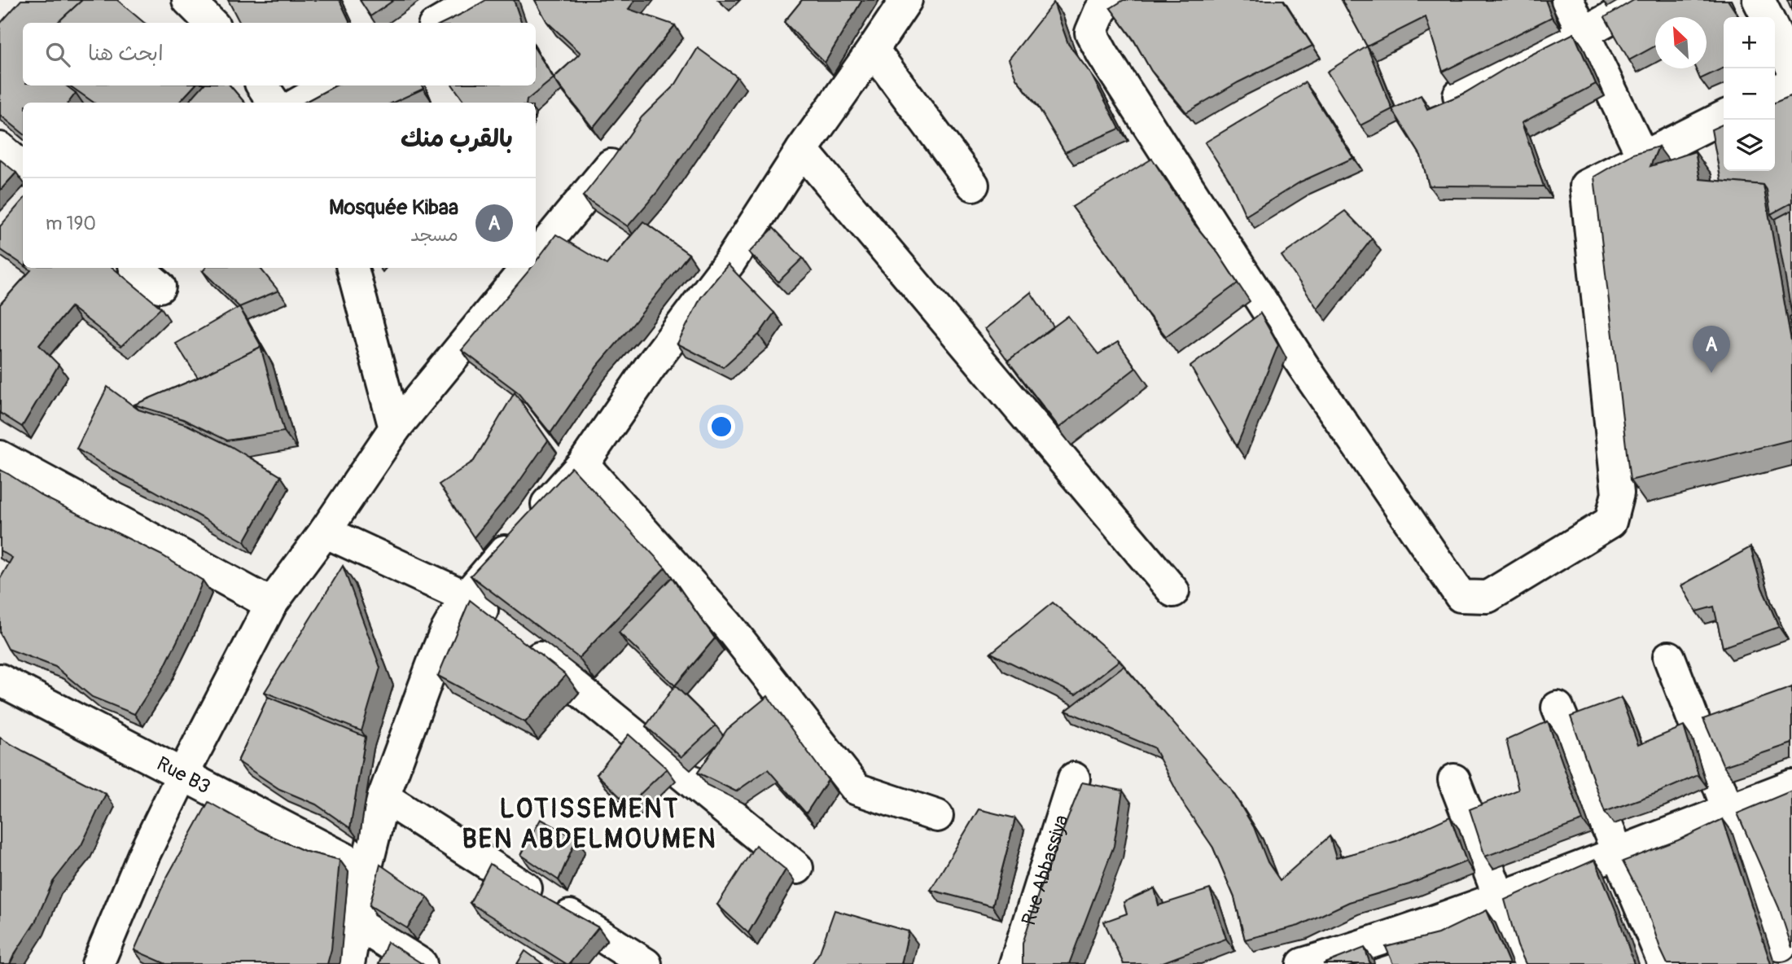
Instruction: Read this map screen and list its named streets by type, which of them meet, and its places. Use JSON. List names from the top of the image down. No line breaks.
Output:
{"streets":{"street":["Rue B3","Rue Abbassiya"]},"districts":["LOTISSEMENT BEN ABDELMOUMEN"],"north":"top left","page":{"map_buttons":["+","−"],"search":"ابحث هنا","heading":"بالقرب منك","list":[{"mark":"A","name":"Mosquée Kibaa","note":"مسجد","value":"190 m"}],"pins":"A"}}
